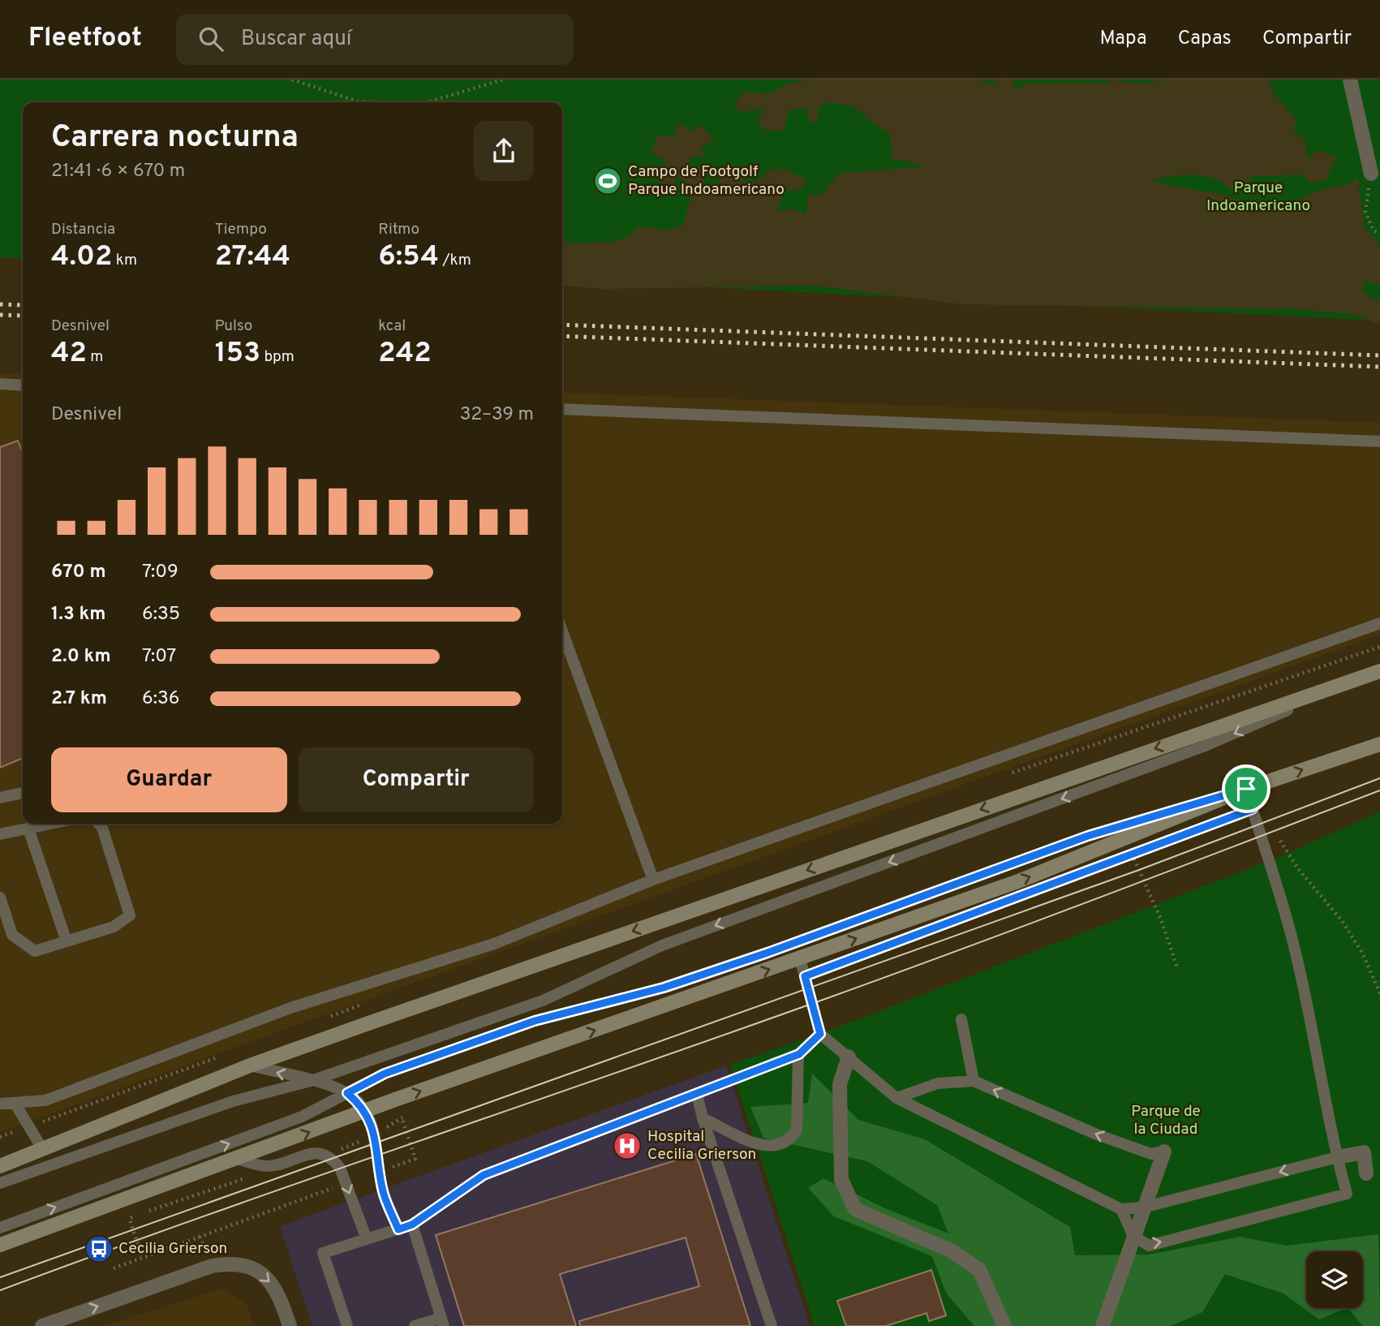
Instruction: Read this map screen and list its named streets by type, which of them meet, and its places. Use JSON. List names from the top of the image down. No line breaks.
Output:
{"parks":["Parque Indoamericano","Parque de la Ciudad"],"places":{"sports":["Campo de Footgolf Parque Indoamericano"],"hospital":["Hospital Cecilia Grierson"],"bus stop":["Cecilia Grierson"]},"page":{"header":"Fleetfoot","search":"Buscar aquí","nav":["Mapa","Capas","Compartir"],"heading":["Carrera nocturna","21:41 · 6 × 670 m"],"stats":[["Distancia","4.02 km"],["Tiempo","27:44"],["Ritmo","6:54 /km"],["Desnivel","42 m"],["Pulso","153 bpm"],["kcal","242"]],"chart":["Desnivel","32–39 m"],"list":[{"name":"670 m","note":"7:09"},{"name":"1.3 km","note":"6:35"},{"name":"2.0 km","note":"7:07"},{"name":"2.7 km","note":"6:36"}],"buttons":["Guardar","Compartir"]}}
